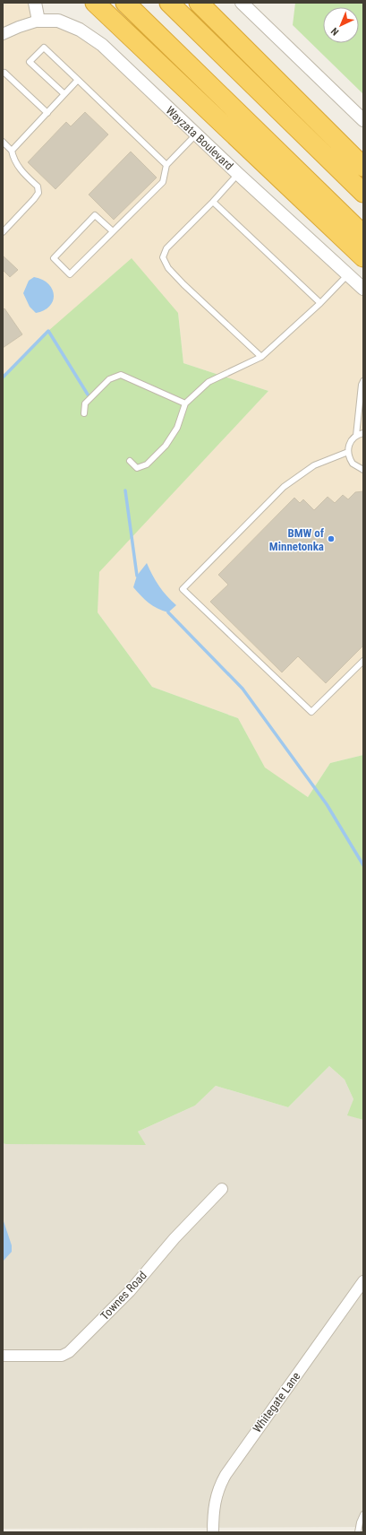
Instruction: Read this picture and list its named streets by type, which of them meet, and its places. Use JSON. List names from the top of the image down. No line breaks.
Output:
{"streets":{"street":["Wayzata Boulevard","Townes Road","Whitegate Lane"]},"places":["BMW of Minnetonka"],"north":"bottom left"}
